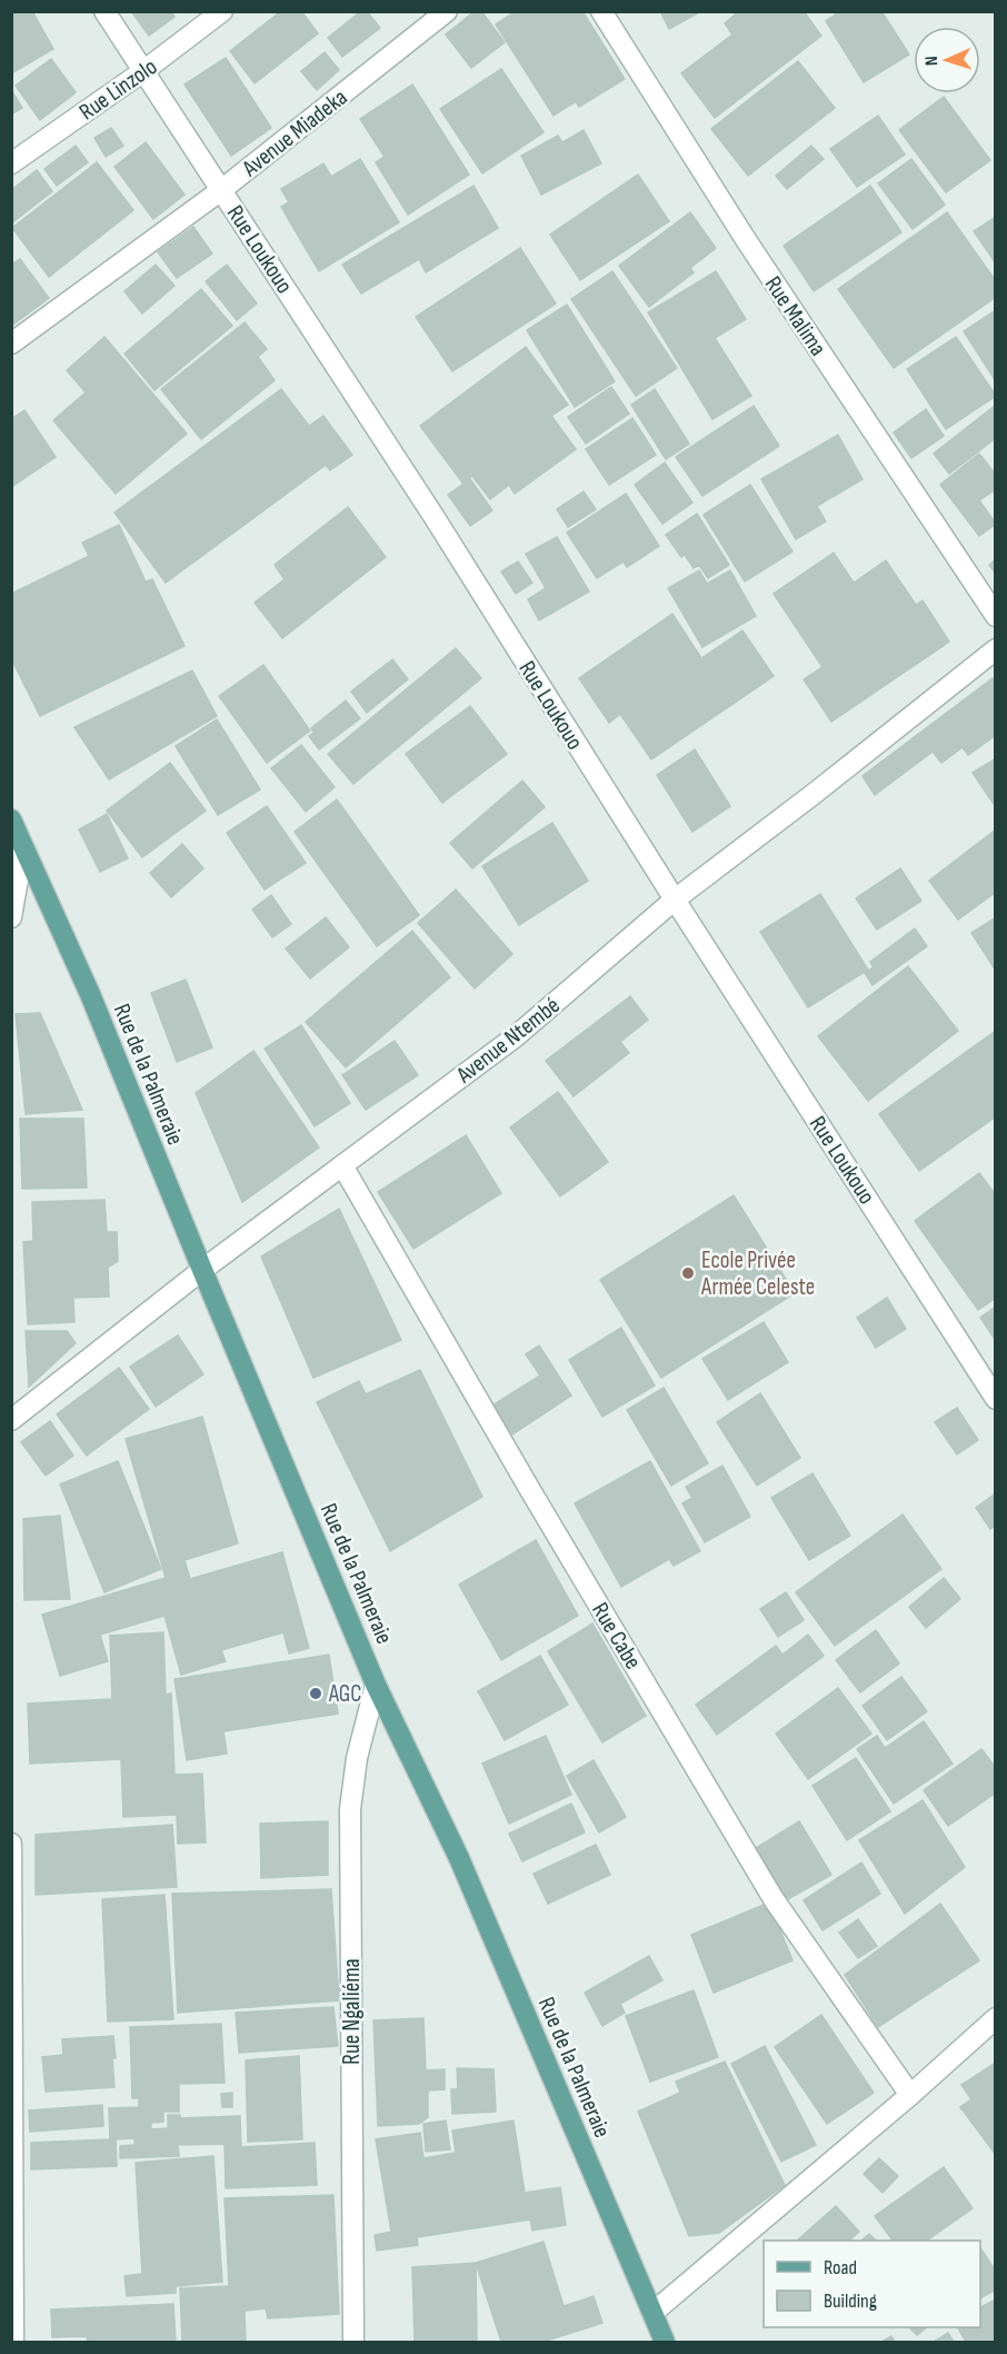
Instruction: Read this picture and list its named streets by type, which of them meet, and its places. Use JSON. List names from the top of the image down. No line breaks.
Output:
{"streets":{"main road":["Rue de la Palmeraie"],"street":["Rue Linzolo","Avenue Miadeka","Rue Loukouo","Rue Malima","Avenue Ntembé","Rue Cabe","Rue Ngaliéma"]},"crossings":[["Rue Linzolo","Rue Loukouo"],["Avenue Miadeka","Rue Loukouo"],["Rue Loukouo","Avenue Ntembé"],["Avenue Ntembé","Rue de la Palmeraie"],["Avenue Ntembé","Rue Cabe"],["Rue de la Palmeraie","Rue Ngaliéma"]],"places":["Ecole Privée Armée Celeste","AGC"],"legend":["Road","Building"],"north":"left"}
